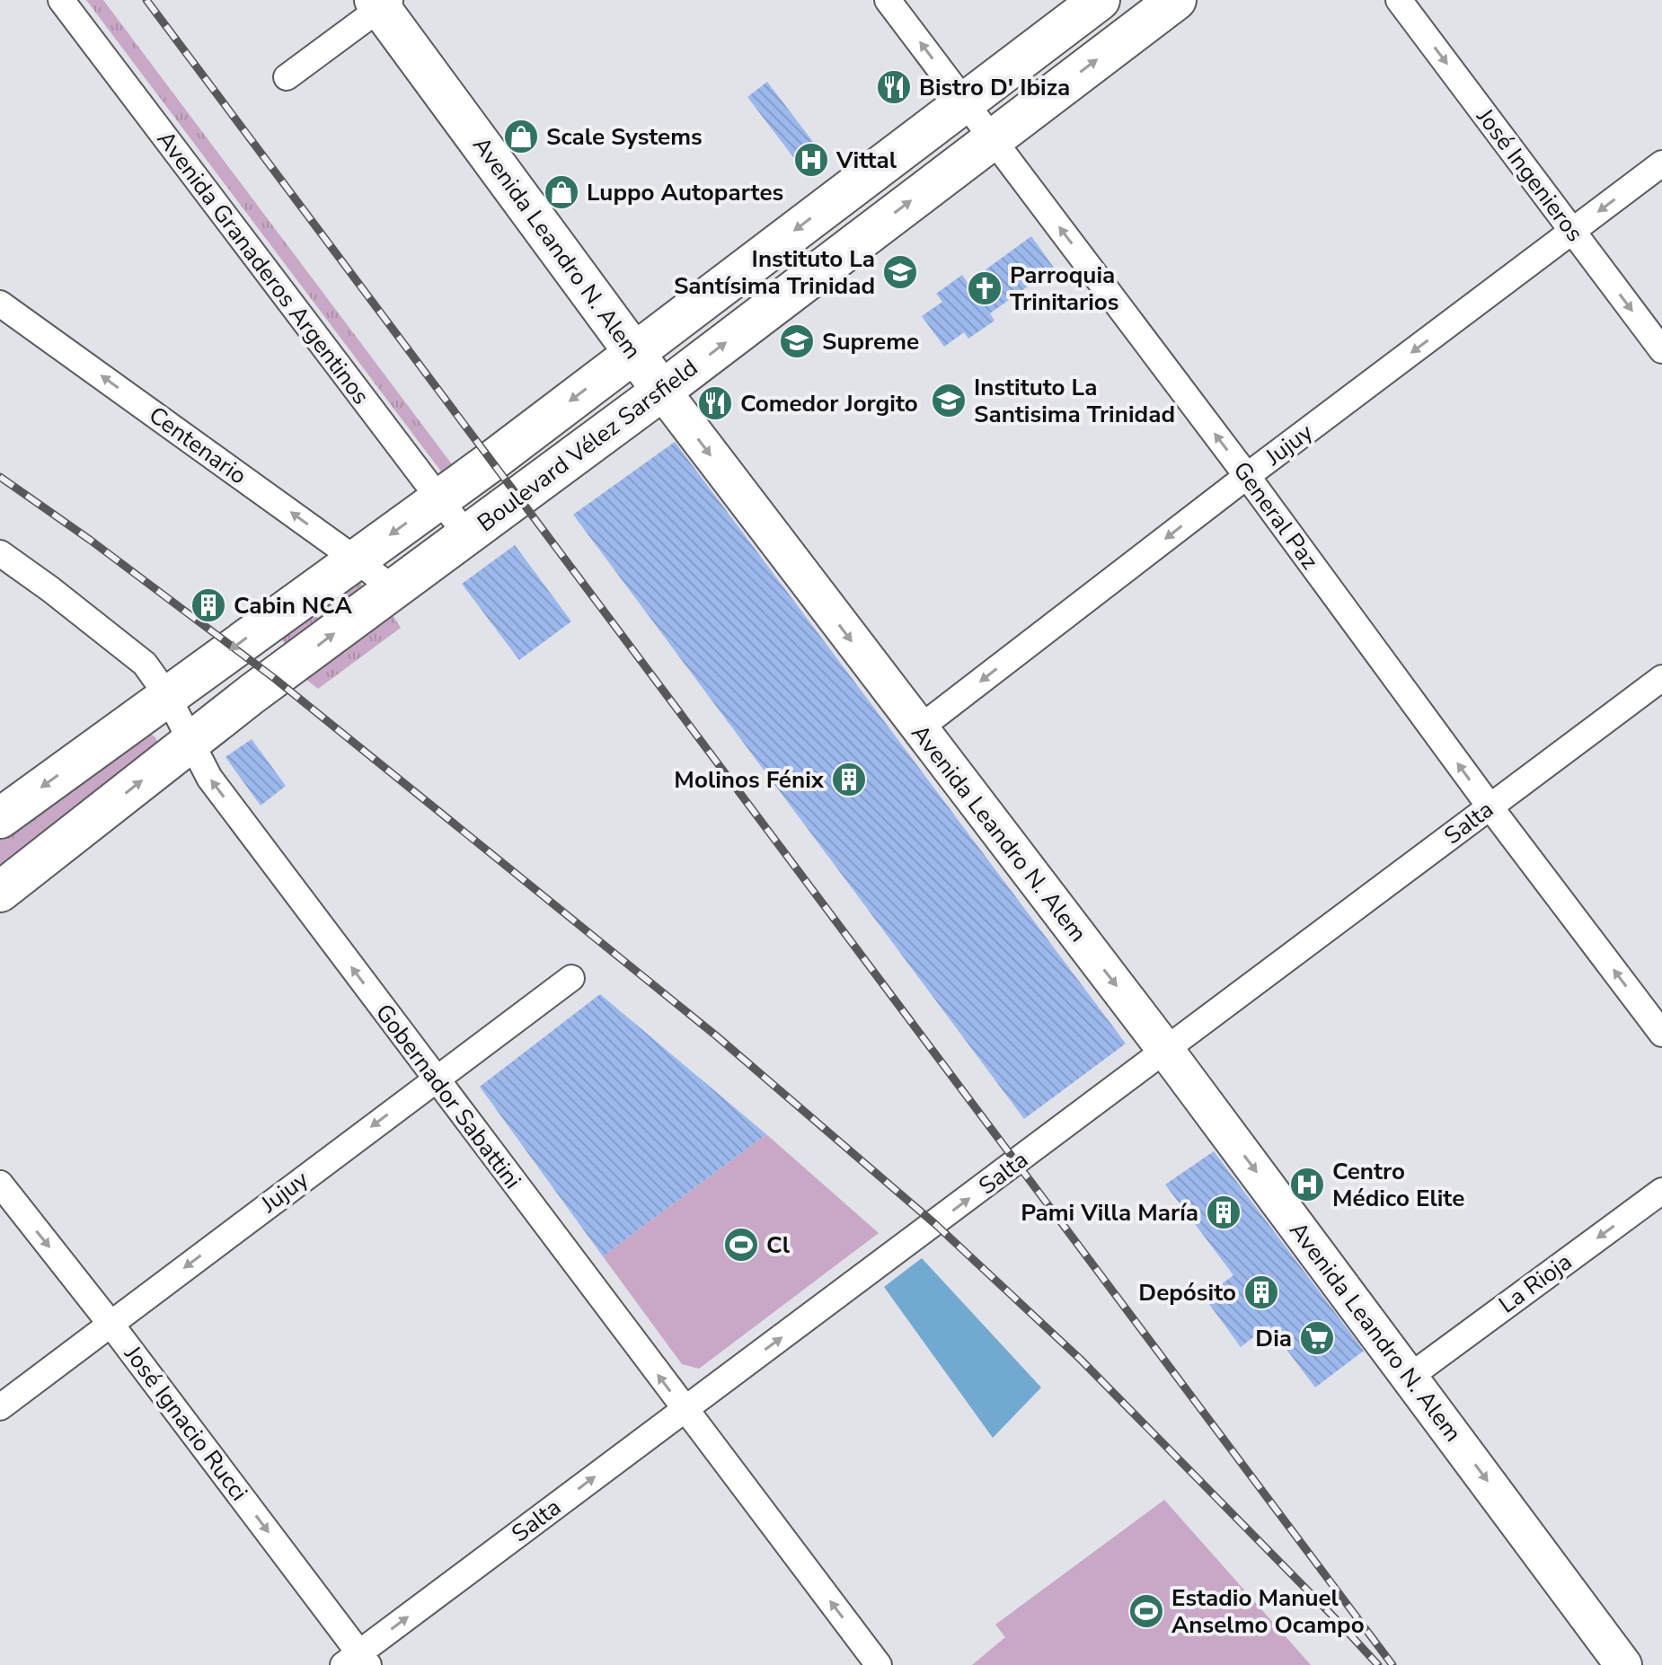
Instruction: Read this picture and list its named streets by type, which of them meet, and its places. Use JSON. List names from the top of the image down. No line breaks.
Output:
{"streets":{"main road":["Avenida Leandro N. Alem","Boulevard Vélez Sarsfield"],"street":["José Ingenieros","Avenida Granaderos Argentinos","Jujuy","Centenario","General Paz","Salta","Gobernador Sabattini","La Rioja","José Ignacio Rucci"]},"crossings":[["José Ingenieros","Jujuy"],["Avenida Leandro N. Alem","Jujuy"],["Avenida Leandro N. Alem","Boulevard Vélez Sarsfield"],["Avenida Leandro N. Alem","Salta"],["Avenida Leandro N. Alem","La Rioja"],["Avenida Granaderos Argentinos","Boulevard Vélez Sarsfield"],["Jujuy","General Paz"],["Jujuy","Gobernador Sabattini"],["Jujuy","José Ignacio Rucci"],["Centenario","Boulevard Vélez Sarsfield"],["Boulevard Vélez Sarsfield","General Paz"],["Boulevard Vélez Sarsfield","Gobernador Sabattini"],["General Paz","Salta"],["Salta","Gobernador Sabattini"],["Salta","José Ignacio Rucci"]],"one_way":["José Ingenieros","Avenida Leandro N. Alem","Jujuy","Centenario","General Paz","Salta","Gobernador Sabattini","La Rioja","José Ignacio Rucci"],"places":{"restaurant":["Bistro D' Ibiza","Comedor Jorgito"],"shop":["Scale Systems","Luppo Autopartes"],"hospital":["Vittal","Centro Médico Elite"],"school or university":["Instituto La Santísima Trinidad","Supreme","Instituto La Santisima Trinidad"],"church":["Parroquia Trinitarios"],"building":["Cabin NCA","Molinos Fénix","Pami Villa María","Depósito"],"sports":["Cl","Estadio Manuel Anselmo Ocampo"],"supermarket":["Dia"]}}
